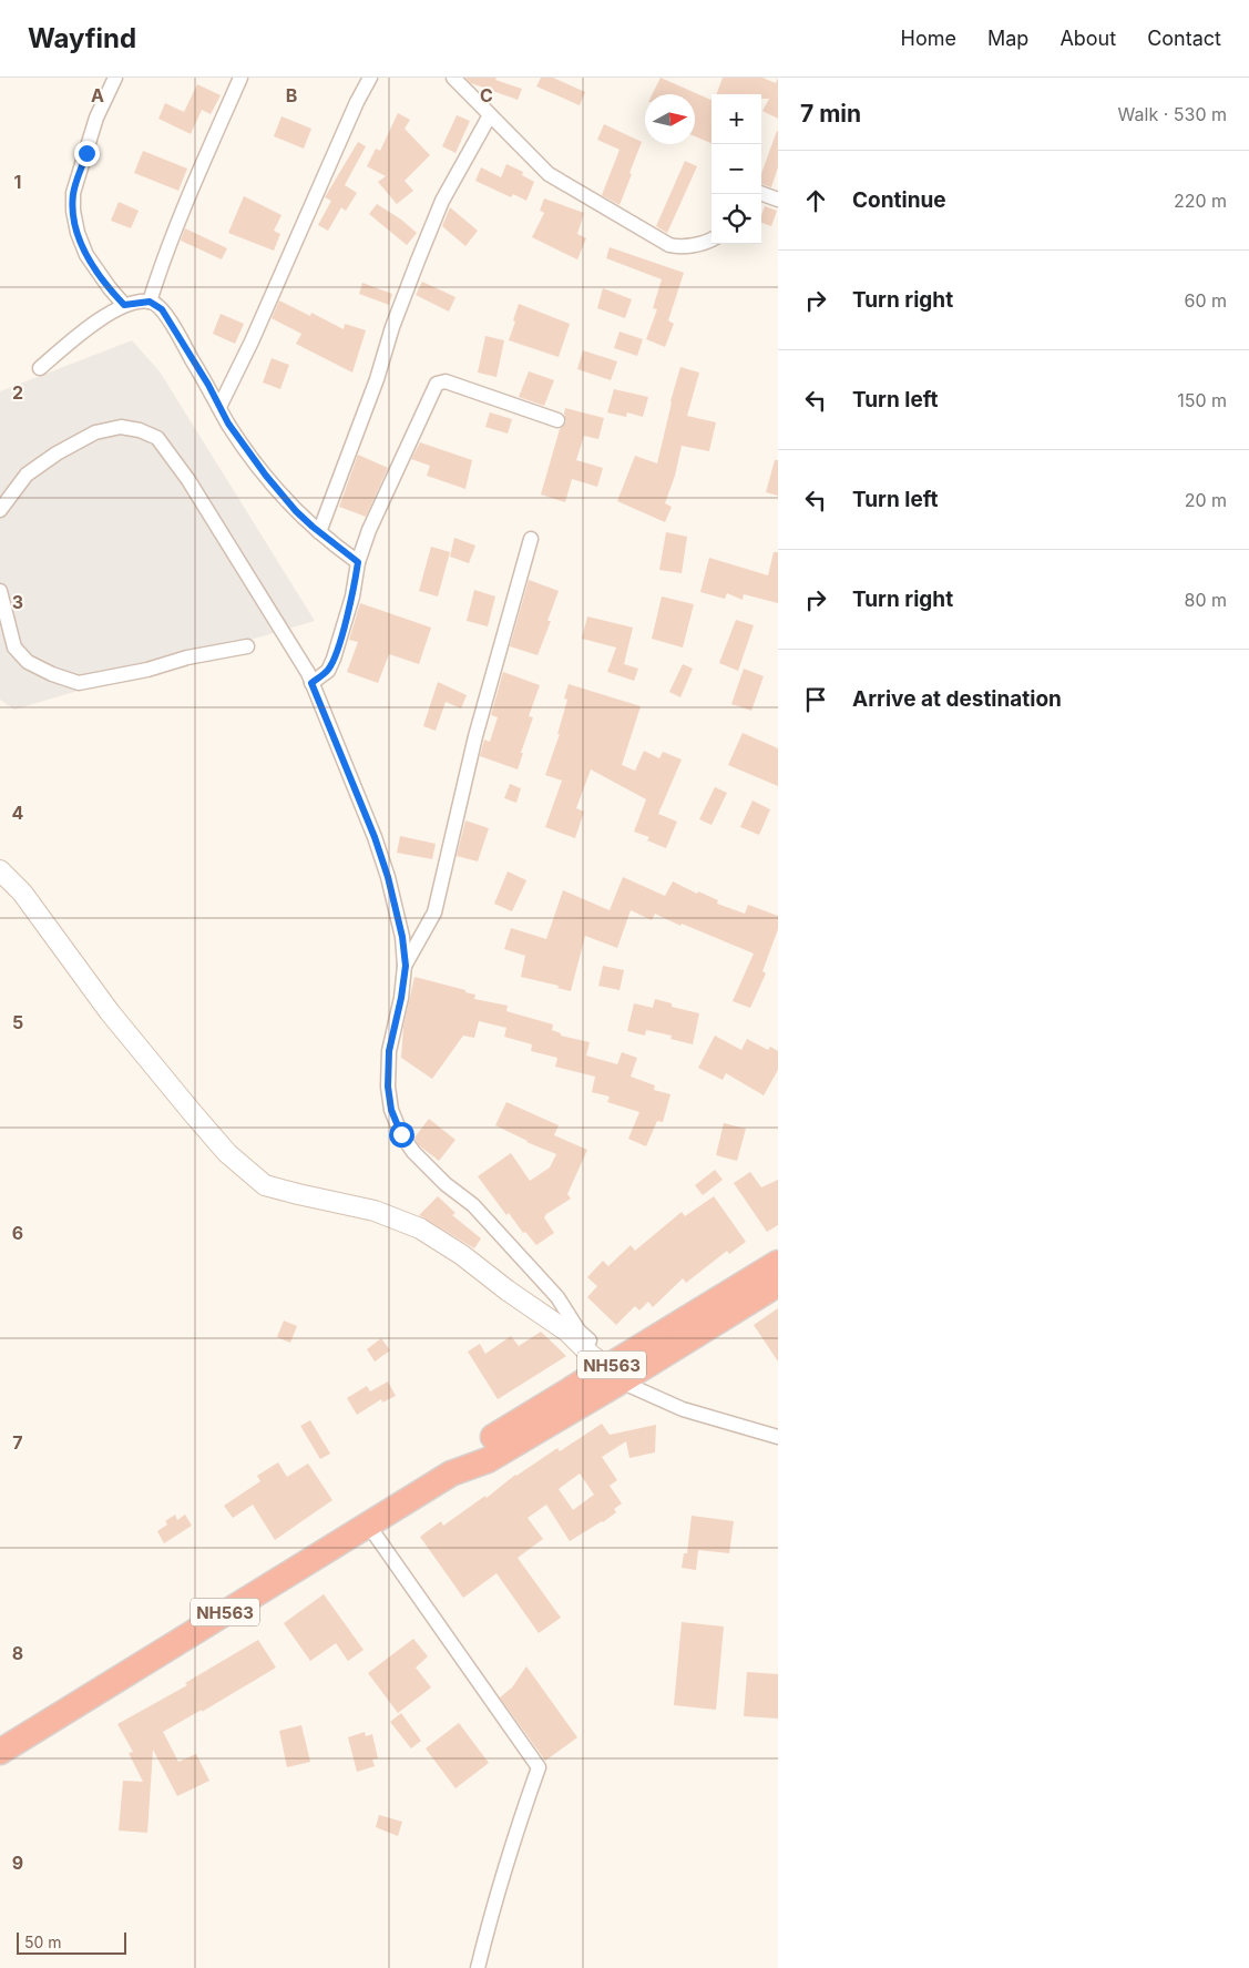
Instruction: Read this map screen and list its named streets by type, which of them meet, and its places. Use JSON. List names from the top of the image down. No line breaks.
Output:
{"streets":{"highway":["NH563"]},"scale_bar":"50 m","north":"right","page":{"header":"Wayfind","nav":["Home","Map","About","Contact"],"heading":["7 min","Walk · 530 m"],"map_buttons":["+","−"],"list":[["Continue","220 m"],["Turn right","60 m"],["Turn left","150 m"],["Turn left","20 m"],["Turn right","80 m"],"Arrive at destination"],"scale":"50 m"},"grid":{"columns":["A","B","C"],"rows":["1","2","3","4","5","6","7","8","9"]}}
